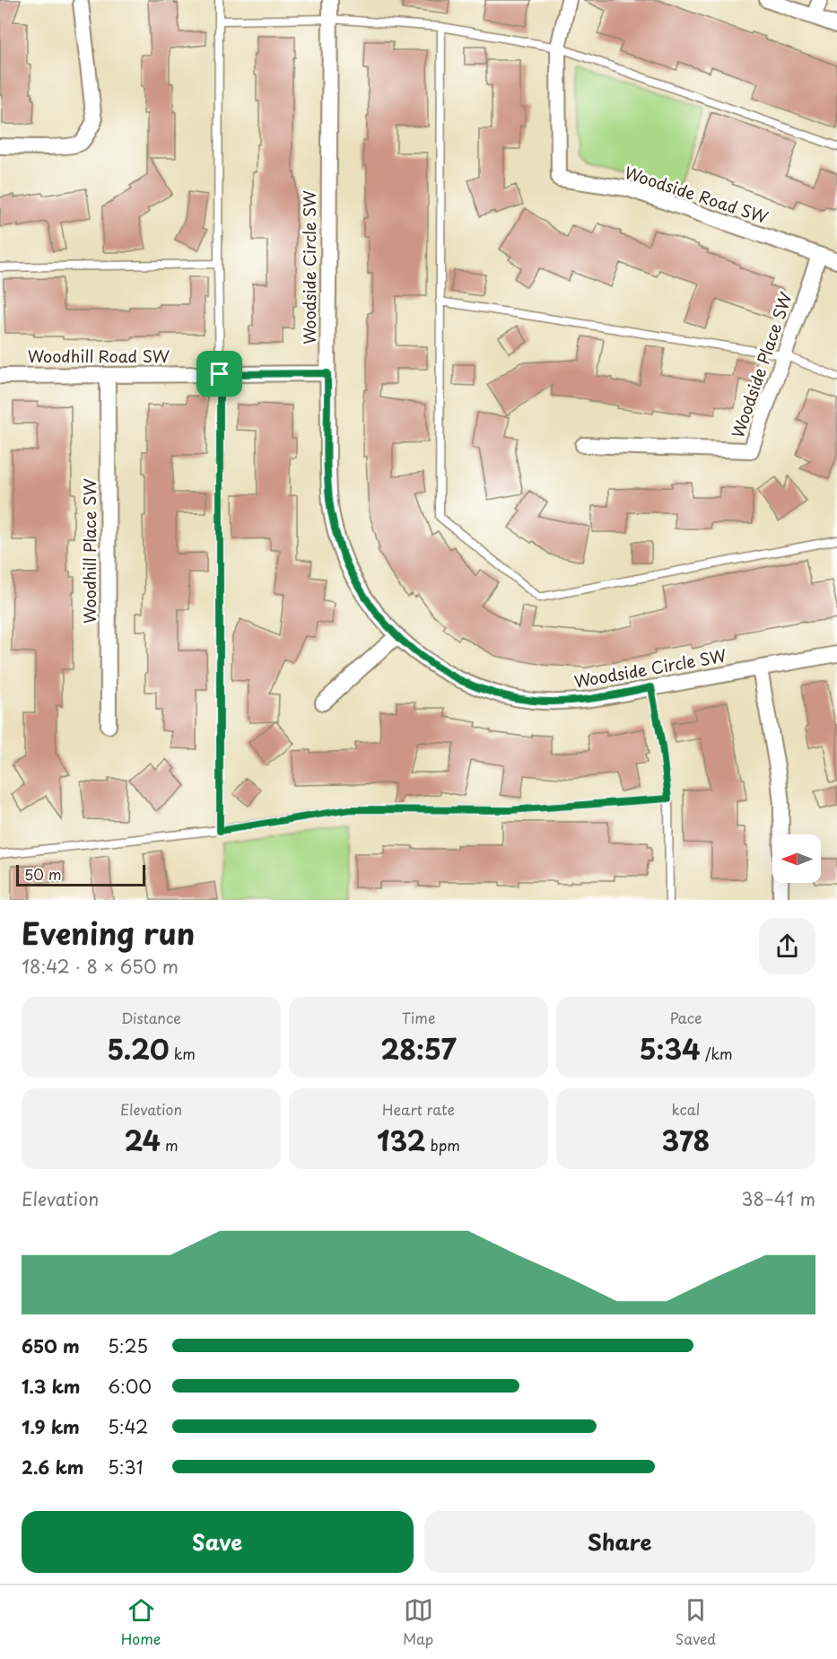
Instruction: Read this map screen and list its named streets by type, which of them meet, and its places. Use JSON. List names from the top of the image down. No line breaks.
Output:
{"streets":{"street":["Woodside Road SW","Woodside Circle SW","Woodhill Road SW","Woodside Place SW","Woodhill Place SW"]},"crossings":[["Woodside Road SW","Woodside Place SW"],["Woodside Circle SW","Woodhill Road SW"],["Woodhill Road SW","Woodhill Place SW"]],"scale_bar":"50 m","north":"left","page":{"scale":"50 m","heading":["Evening run","18:42 · 8 × 650 m"],"stats":[["Distance","5.20 km"],["Time","28:57"],["Pace","5:34 /km"],["Elevation","24 m"],["Heart rate","132 bpm"],["kcal","378"]],"chart":["Elevation","38–41 m"],"list":[{"name":"650 m","note":"5:25"},{"name":"1.3 km","note":"6:00"},{"name":"1.9 km","note":"5:42"},{"name":"2.6 km","note":"5:31"}],"buttons":["Save","Share"],"tabs":["Home","Map","Saved"]}}
